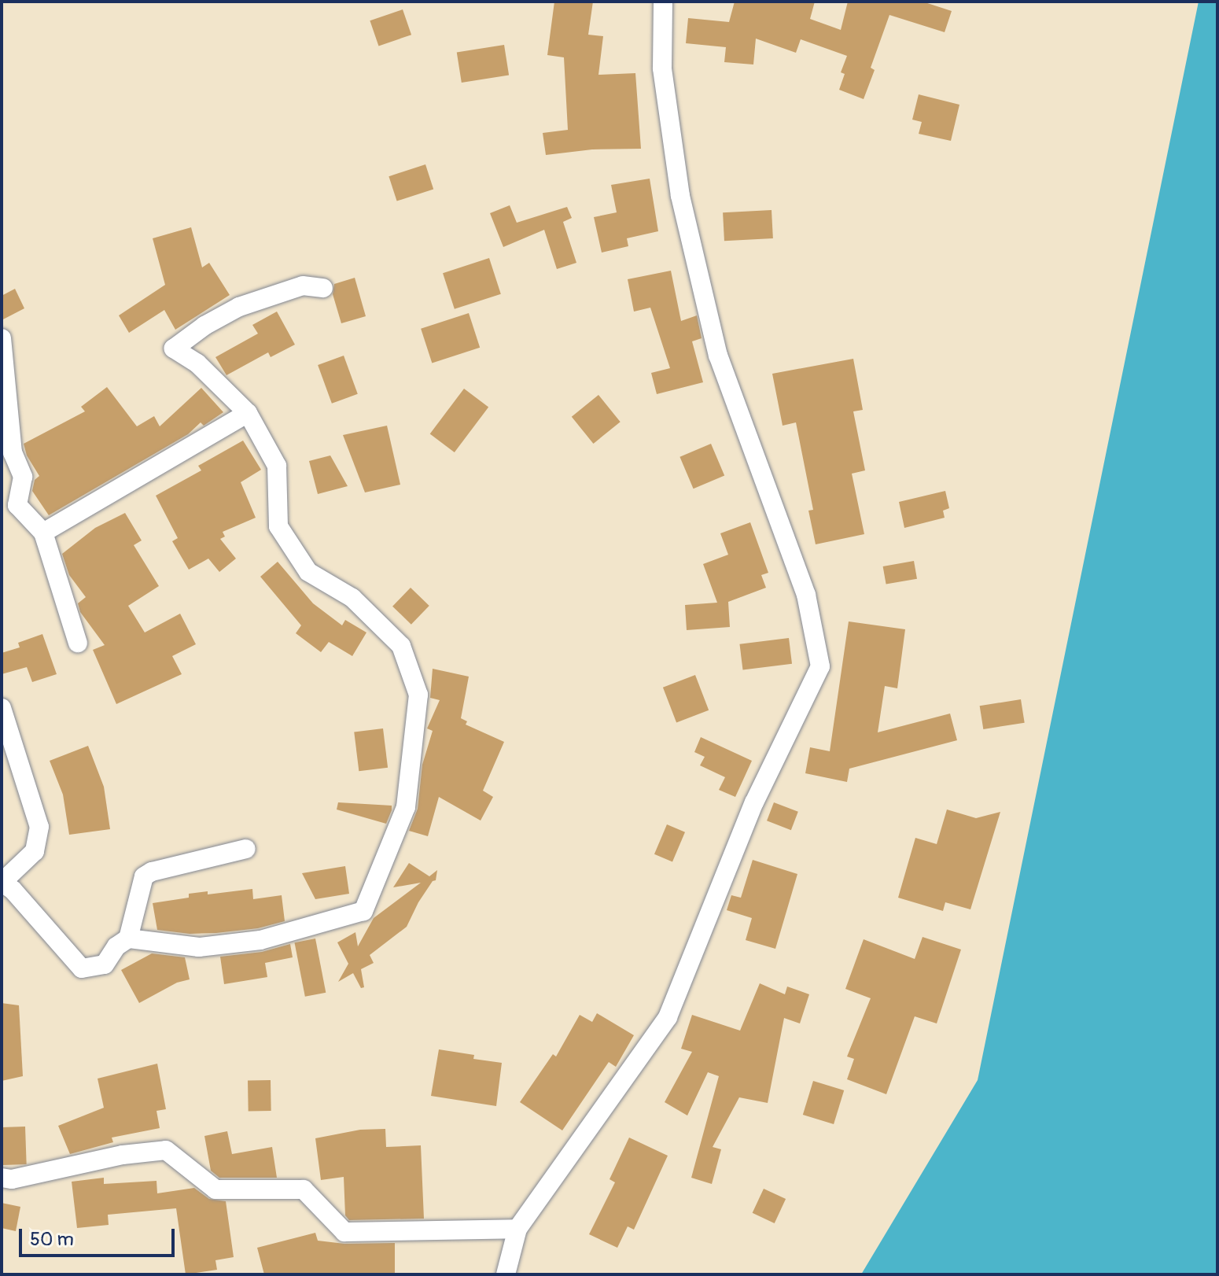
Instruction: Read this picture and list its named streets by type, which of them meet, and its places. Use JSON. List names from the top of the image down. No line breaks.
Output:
{"scale_bar":"50 m"}
